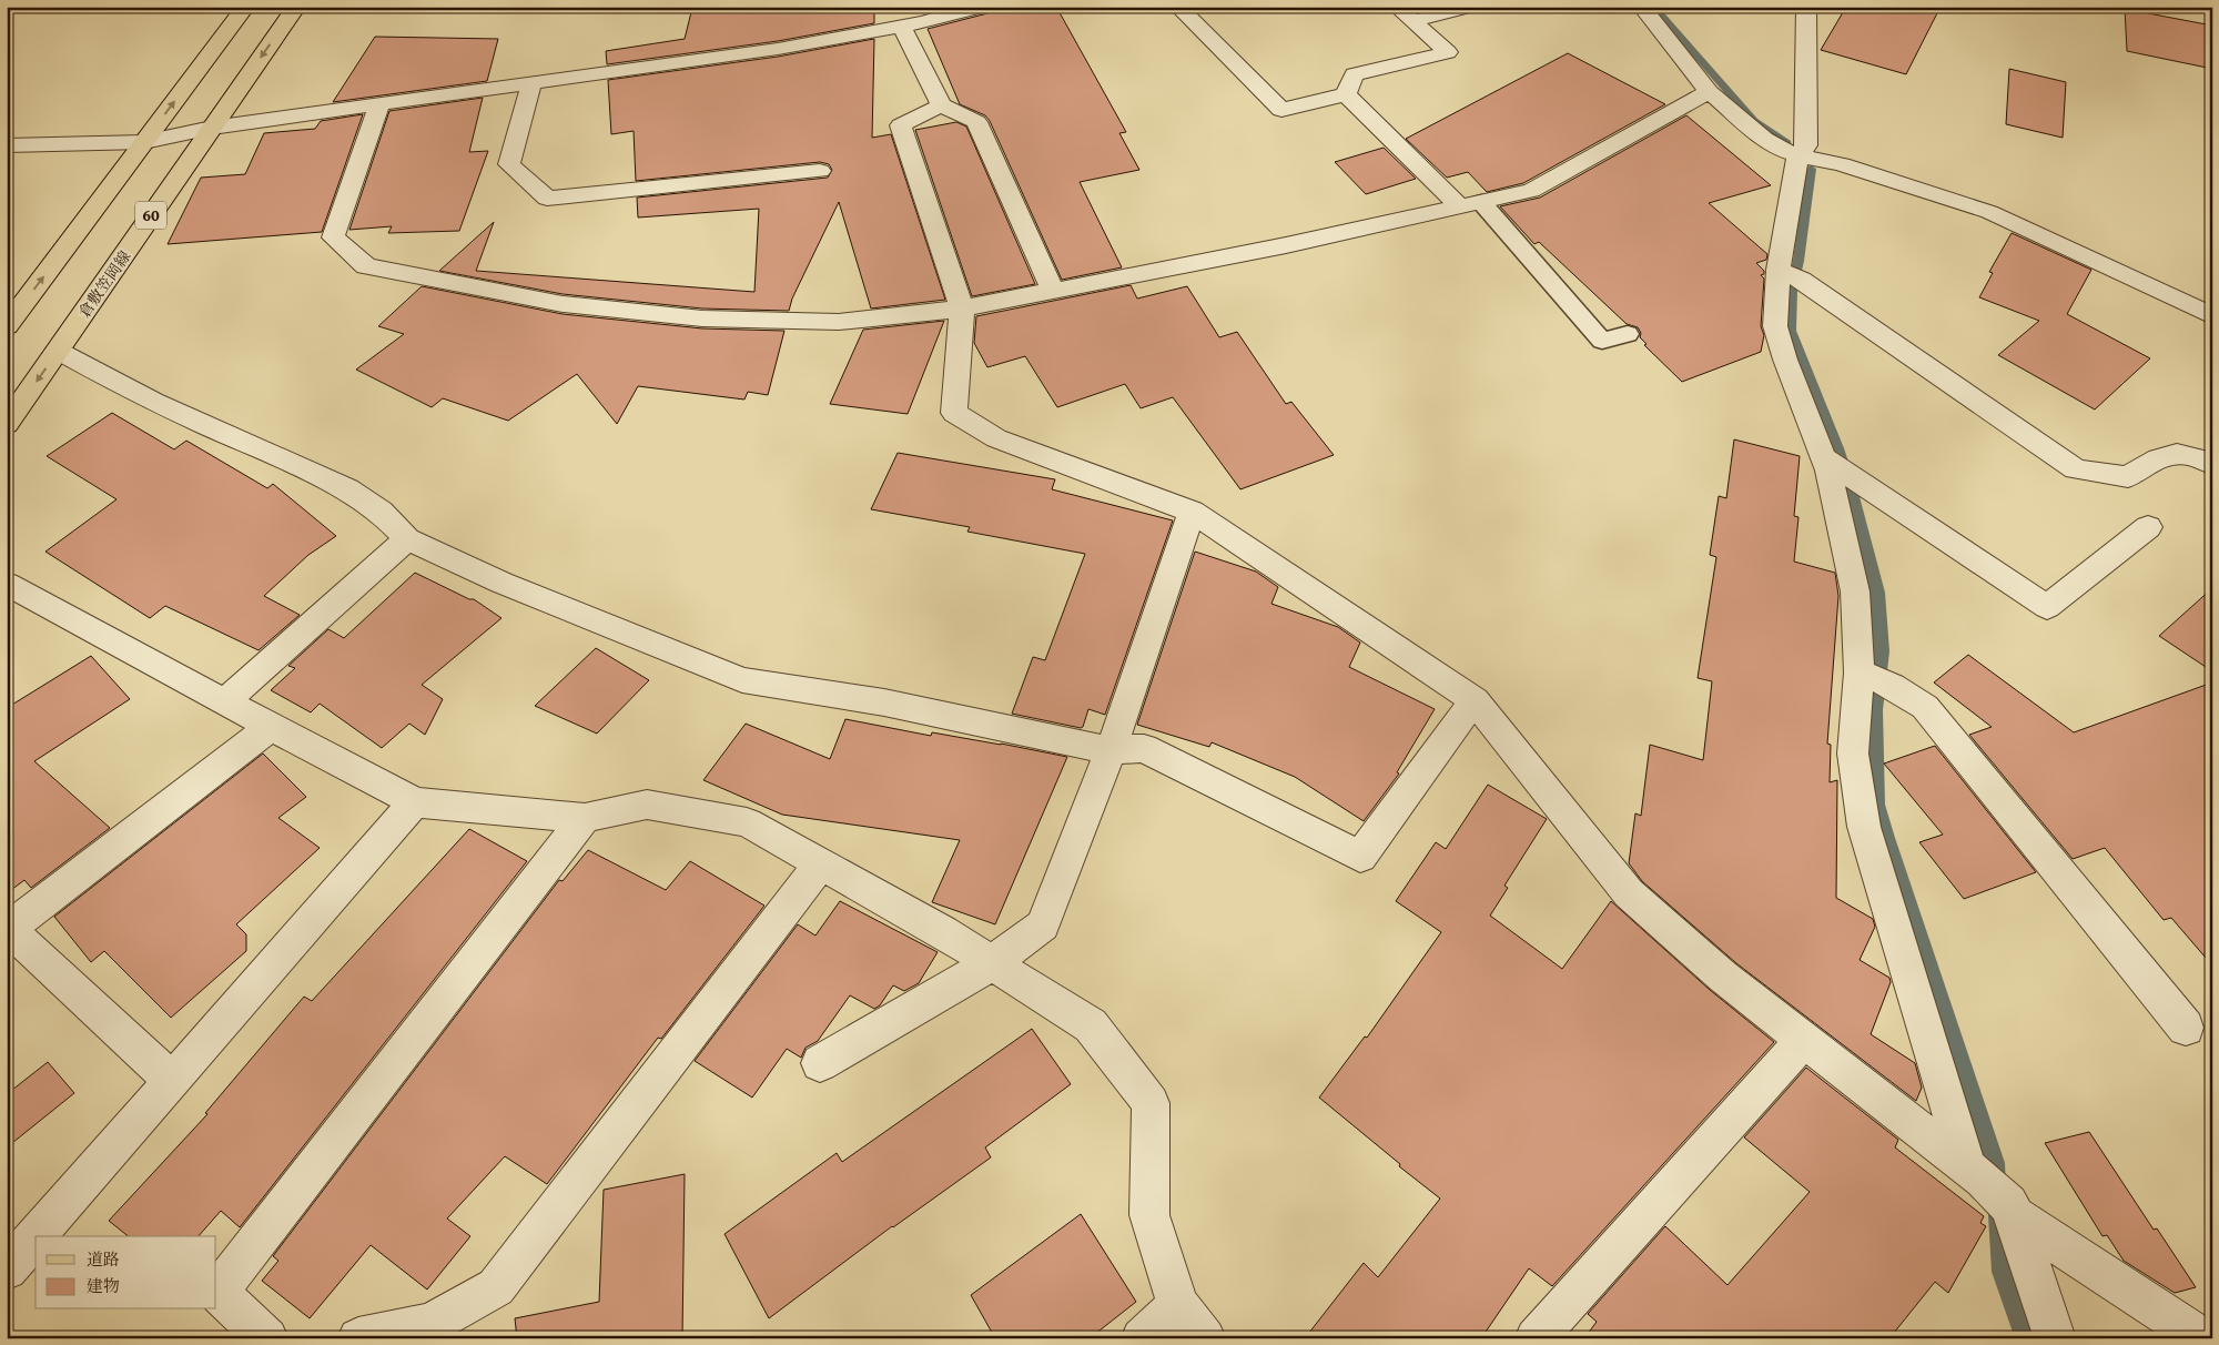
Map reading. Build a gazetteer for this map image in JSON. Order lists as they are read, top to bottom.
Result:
{
  "streets": {
    "main road": ["60", "倉敷笠岡線"]
  },
  "legend": ["道路", "建物"]
}
